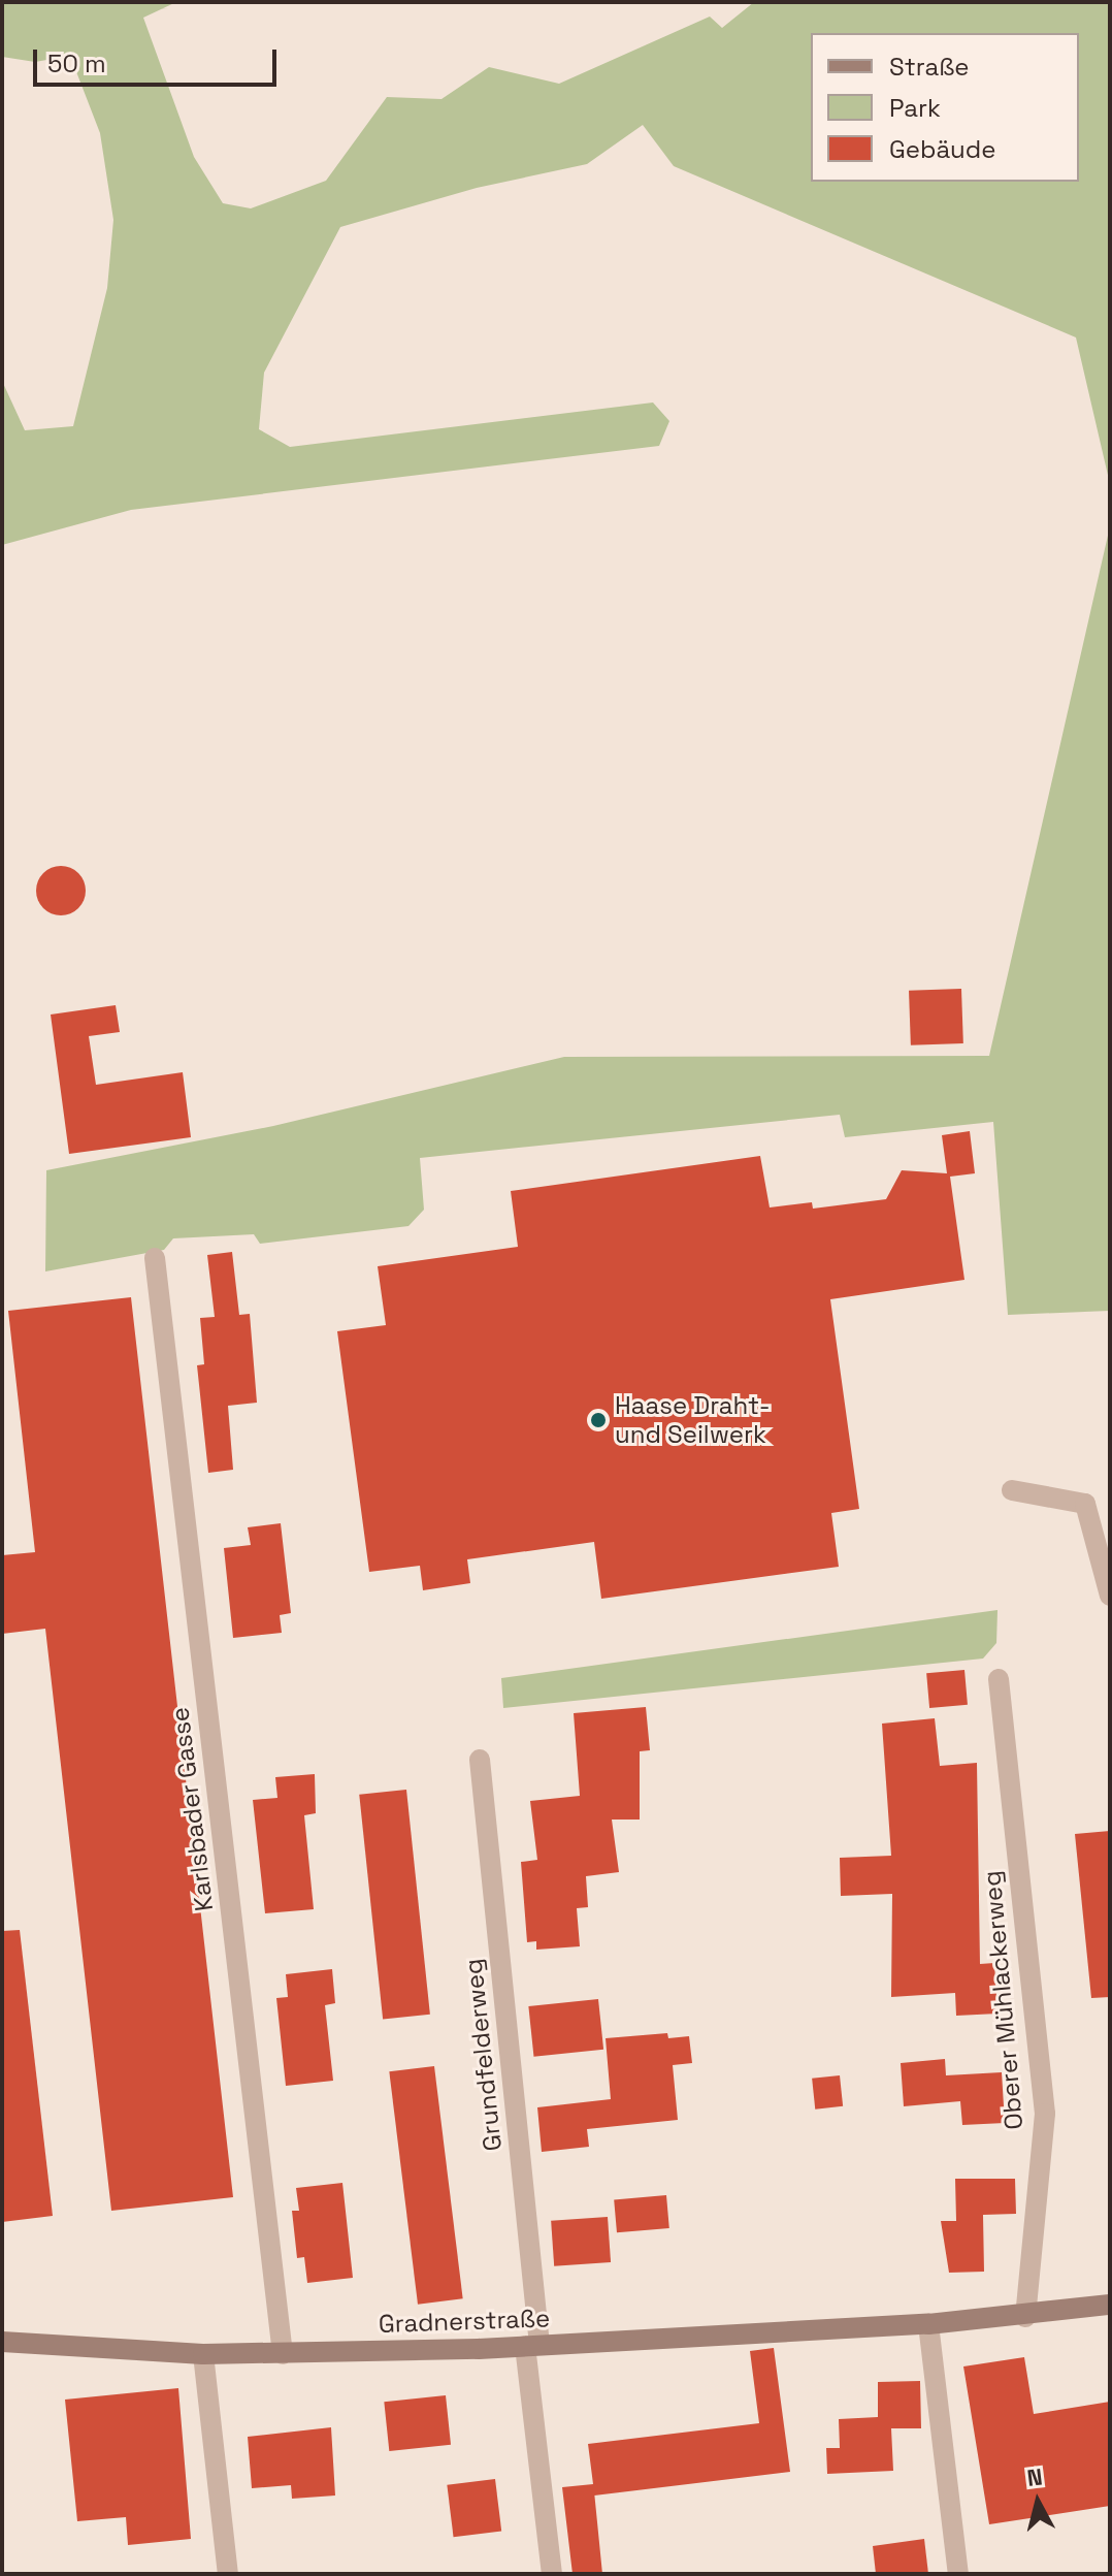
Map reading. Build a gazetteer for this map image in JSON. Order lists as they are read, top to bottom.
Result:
{
  "streets": {
    "main road": ["Gradnerstraße"],
    "street": ["Karlsbader Gasse", "Oberer Mühlackerweg", "Grundfelderweg"]
  },
  "crossings": [
    ["Karlsbader Gasse", "Gradnerstraße"],
    ["Oberer Mühlackerweg", "Gradnerstraße"],
    ["Grundfelderweg", "Gradnerstraße"]
  ],
  "places": ["Haase Draht- und Seilwerk"],
  "legend": ["Straße", "Park", "Gebäude"],
  "scale_bar": "50 m",
  "north": "top"
}
